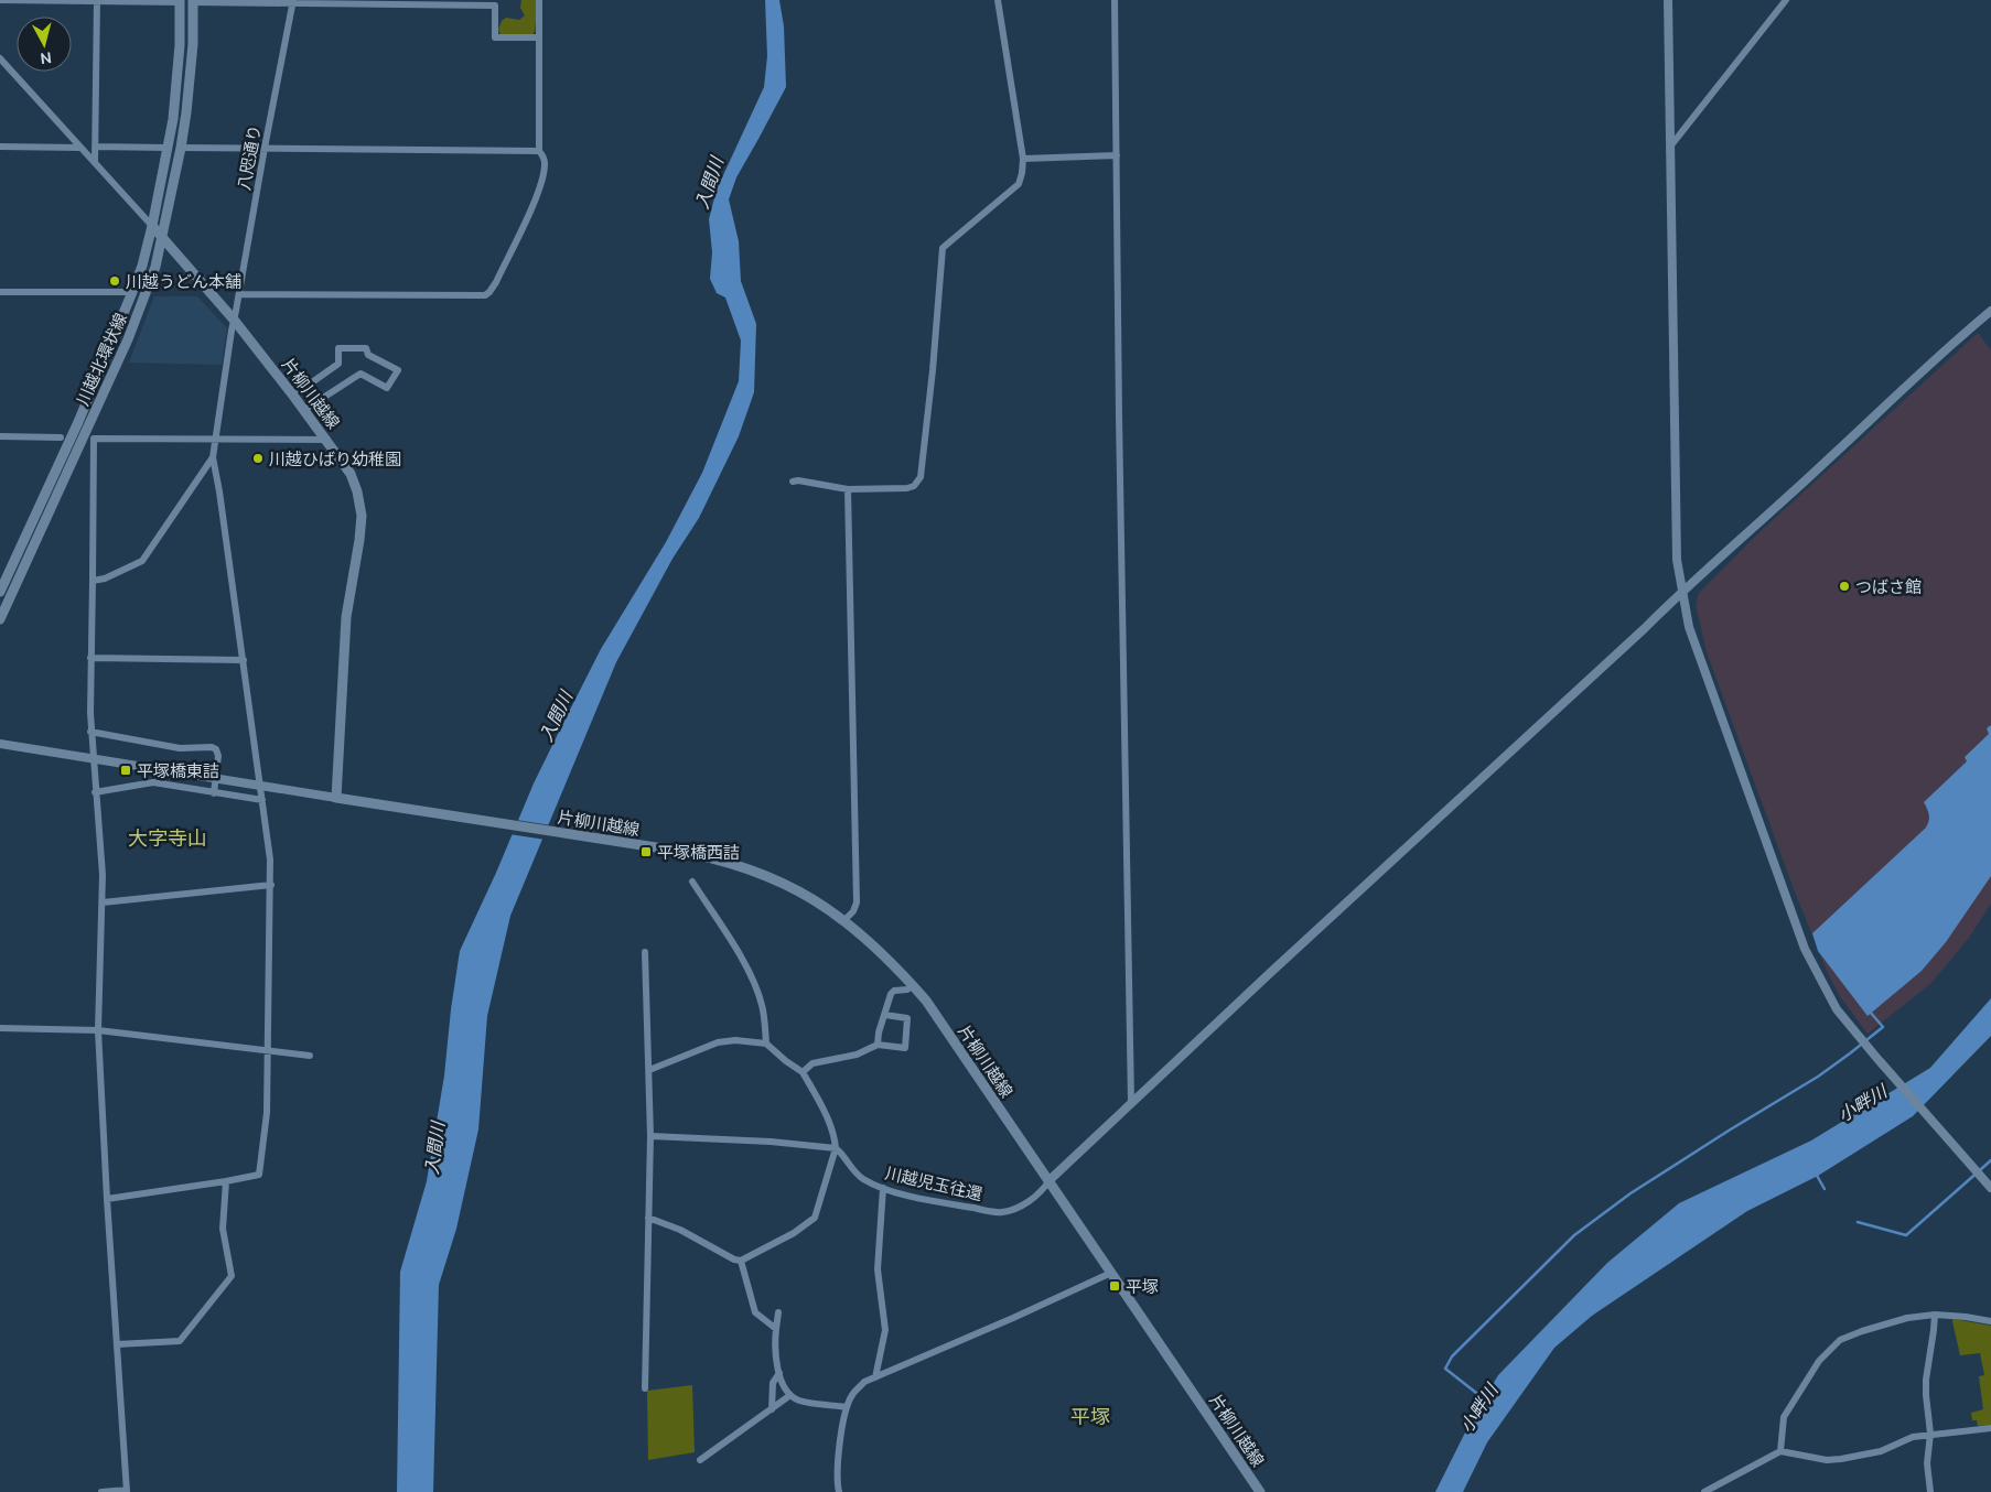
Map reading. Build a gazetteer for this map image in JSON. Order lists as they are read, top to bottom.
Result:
{
  "streets": {
    "main road": ["川越北環状線", "片柳川越線"],
    "street": ["八咫通り", "川越児玉往還"]
  },
  "crossings": [
    ["八咫通り", "片柳川越線"],
    ["川越北環状線", "片柳川越線"],
    ["片柳川越線", "川越児玉往還"]
  ],
  "districts": ["大字寺山", "平塚"],
  "water": ["入間川", "小畔川"],
  "places": {
    "other": ["川越うどん本舗", "川越ひばり幼稚園", "つばさ館"],
    "transit": ["平塚橋東詰", "平塚橋西詰", "平塚"]
  },
  "north": "bottom"
}
